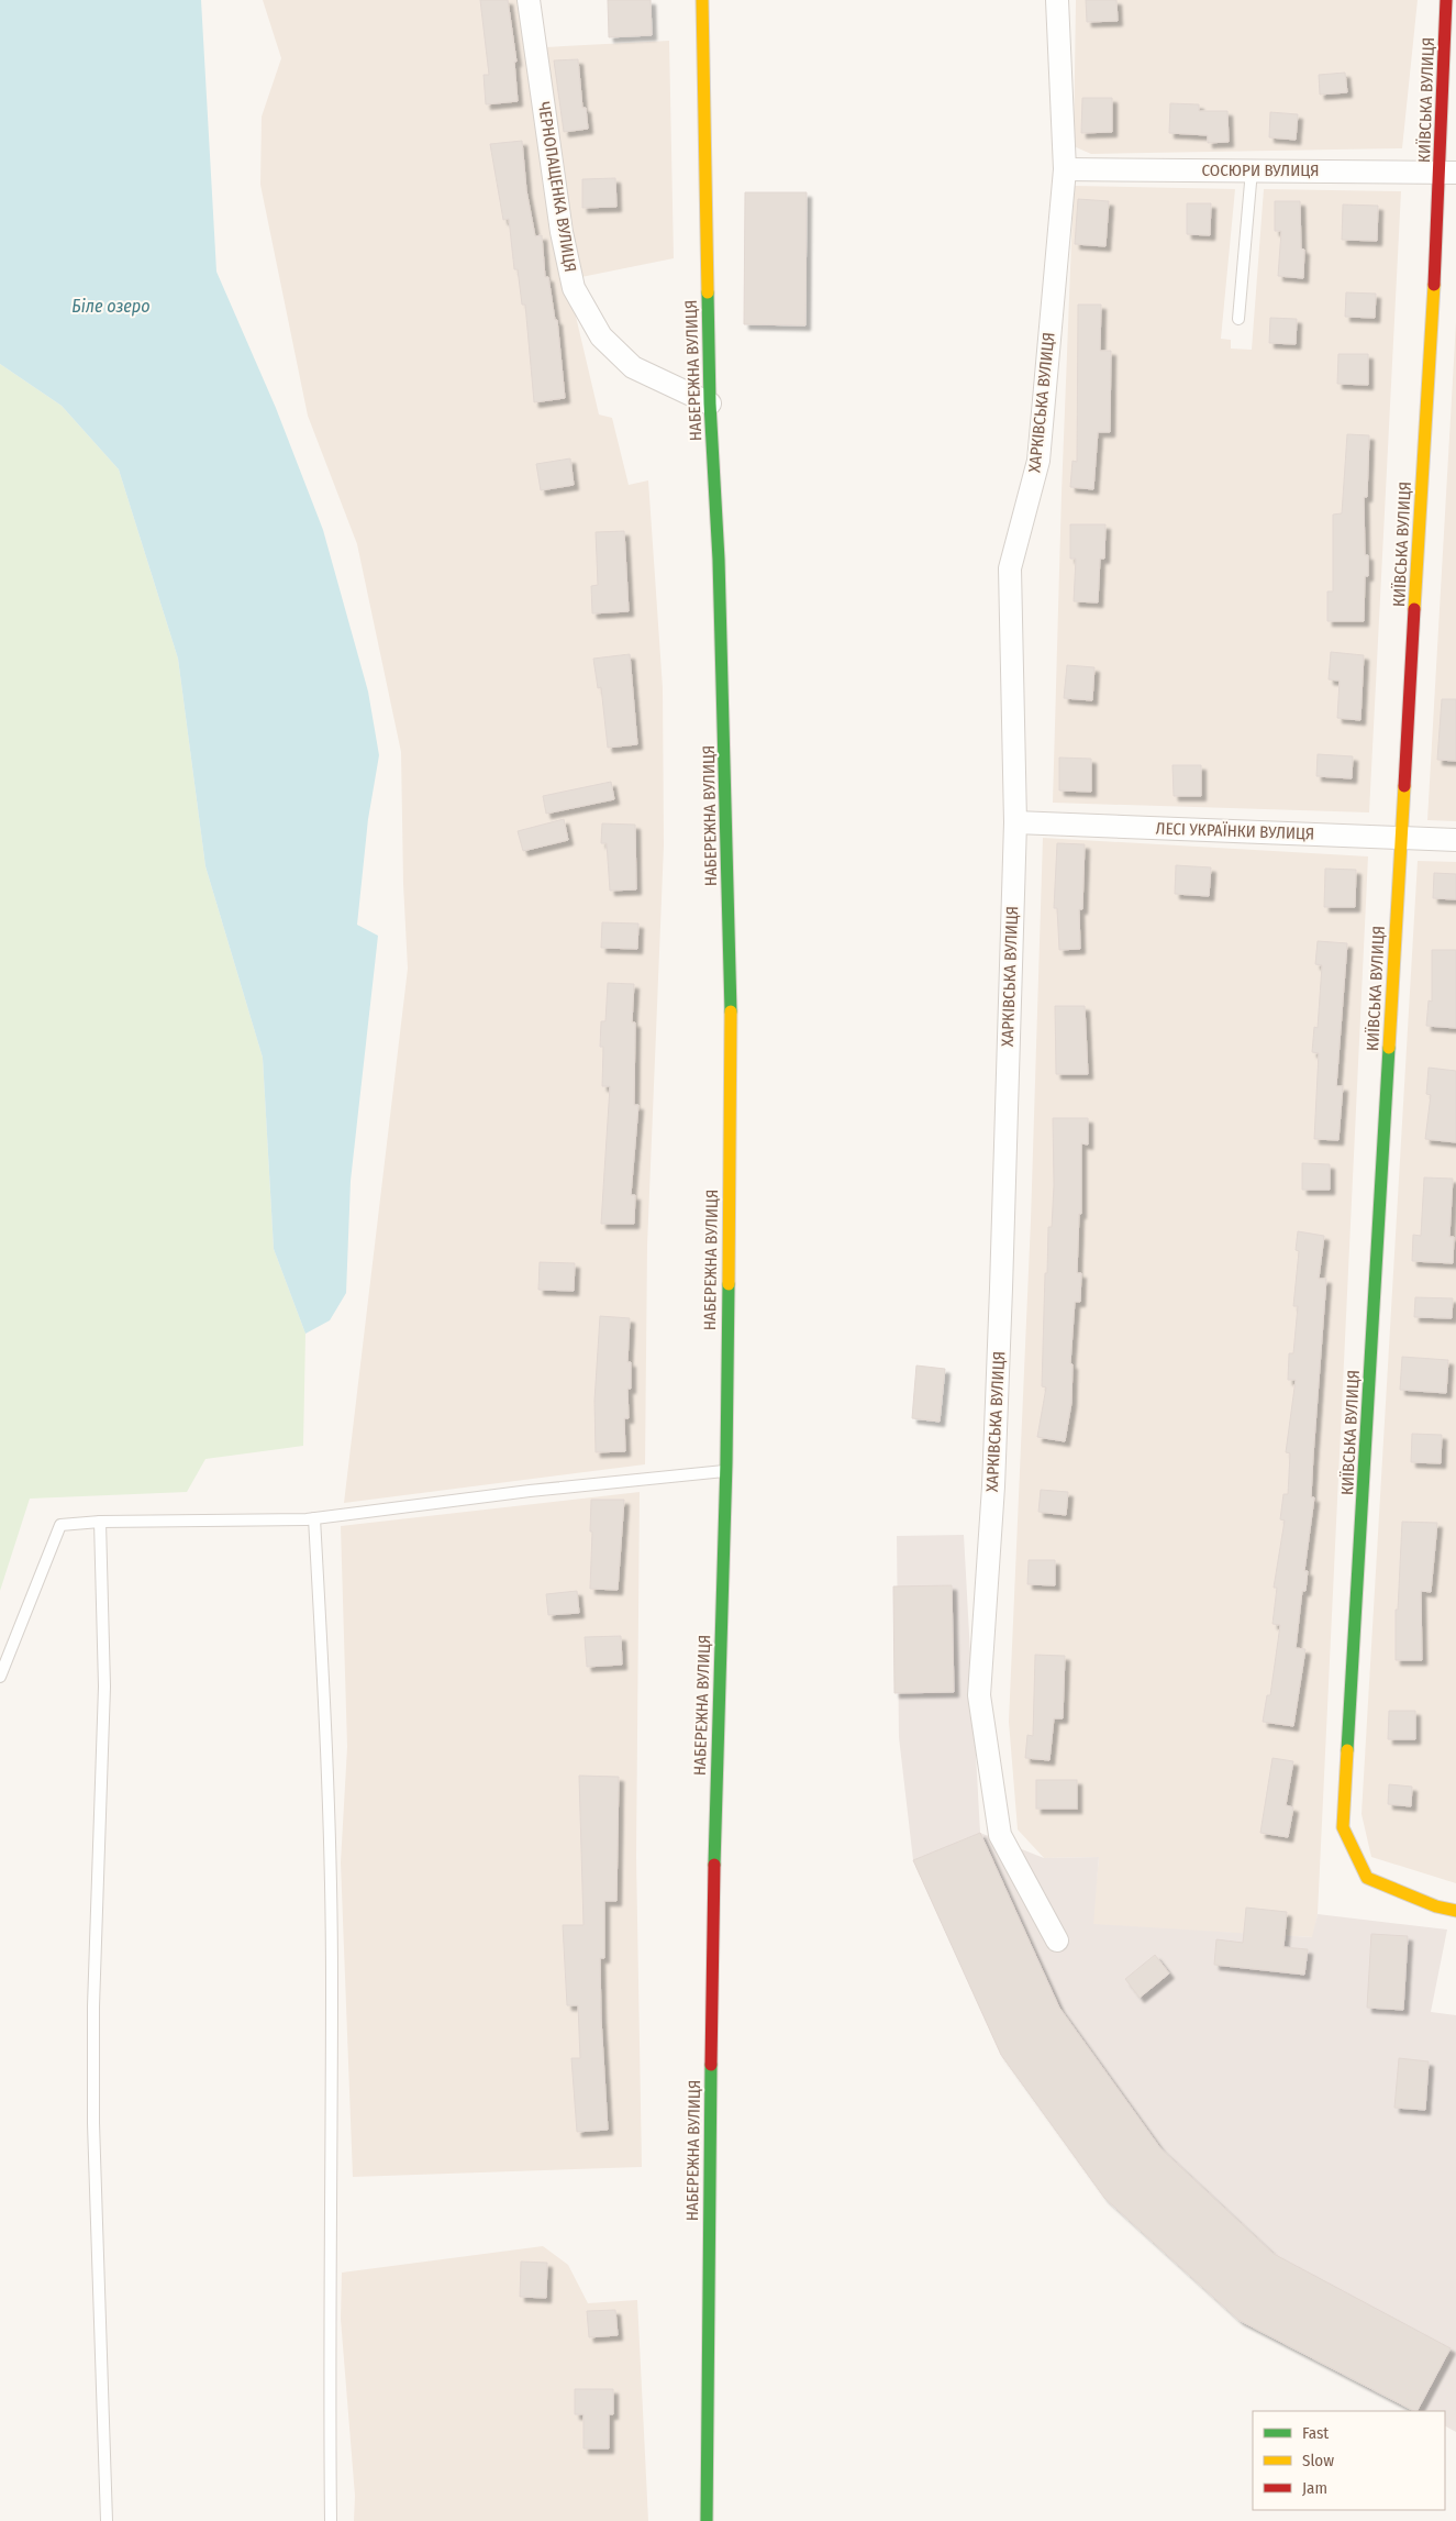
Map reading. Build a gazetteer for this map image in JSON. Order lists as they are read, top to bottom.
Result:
{
  "streets": {
    "main road": ["КИЇВСЬКА ВУЛИЦЯ", "НАБЕРЕЖНА ВУЛИЦЯ"],
    "street": [
      "СОСЮРИ ВУЛИЦЯ",
      "ЧЕРНОПАЩЕНКА ВУЛИЦЯ",
      "ХАРКІВСЬКА ВУЛИЦЯ",
      "ЛЕСІ УКРАЇНКИ ВУЛИЦЯ"
    ]
  },
  "crossings": [
    ["КИЇВСЬКА ВУЛИЦЯ", "СОСЮРИ ВУЛИЦЯ"],
    ["КИЇВСЬКА ВУЛИЦЯ", "ЛЕСІ УКРАЇНКИ ВУЛИЦЯ"],
    ["СОСЮРИ ВУЛИЦЯ", "ХАРКІВСЬКА ВУЛИЦЯ"],
    ["ЧЕРНОПАЩЕНКА ВУЛИЦЯ", "НАБЕРЕЖНА ВУЛИЦЯ"],
    ["ХАРКІВСЬКА ВУЛИЦЯ", "ЛЕСІ УКРАЇНКИ ВУЛИЦЯ"]
  ],
  "water": ["Біле озеро"],
  "legend": ["Fast", "Slow", "Jam"]
}
